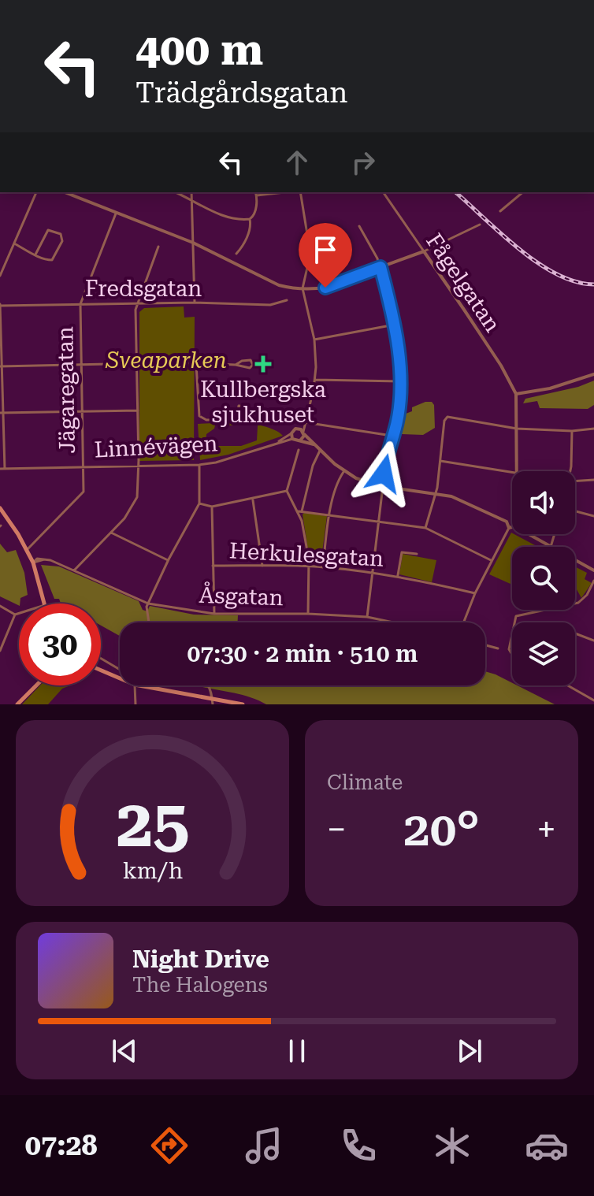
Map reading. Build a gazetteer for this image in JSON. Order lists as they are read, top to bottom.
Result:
{
  "streets": {
    "street": [
      "Fågelgatan",
      "Fredsgatan",
      "Jägaregatan",
      "Linnévägen",
      "Herkulesgatan",
      "Åsgatan"
    ]
  },
  "crossings": [
    ["Fredsgatan", "Jägaregatan"],
    ["Jägaregatan", "Linnévägen"]
  ],
  "parks": ["Sveaparken"],
  "places": {
    "health": ["Kullbergska sjukhuset"]
  },
  "page": {
    "turn": ["400 m", "Trädgårdsgatan"],
    "limit": "30",
    "trip": "07:30 · 2 min · 510 m",
    "tile": "Climate",
    "heat": ["−", "20°", "+"],
    "song": ["Night Drive", "The Halogens"],
    "tabs": "07:28",
    "gauge": ["25", "km/h"]
  }
}
